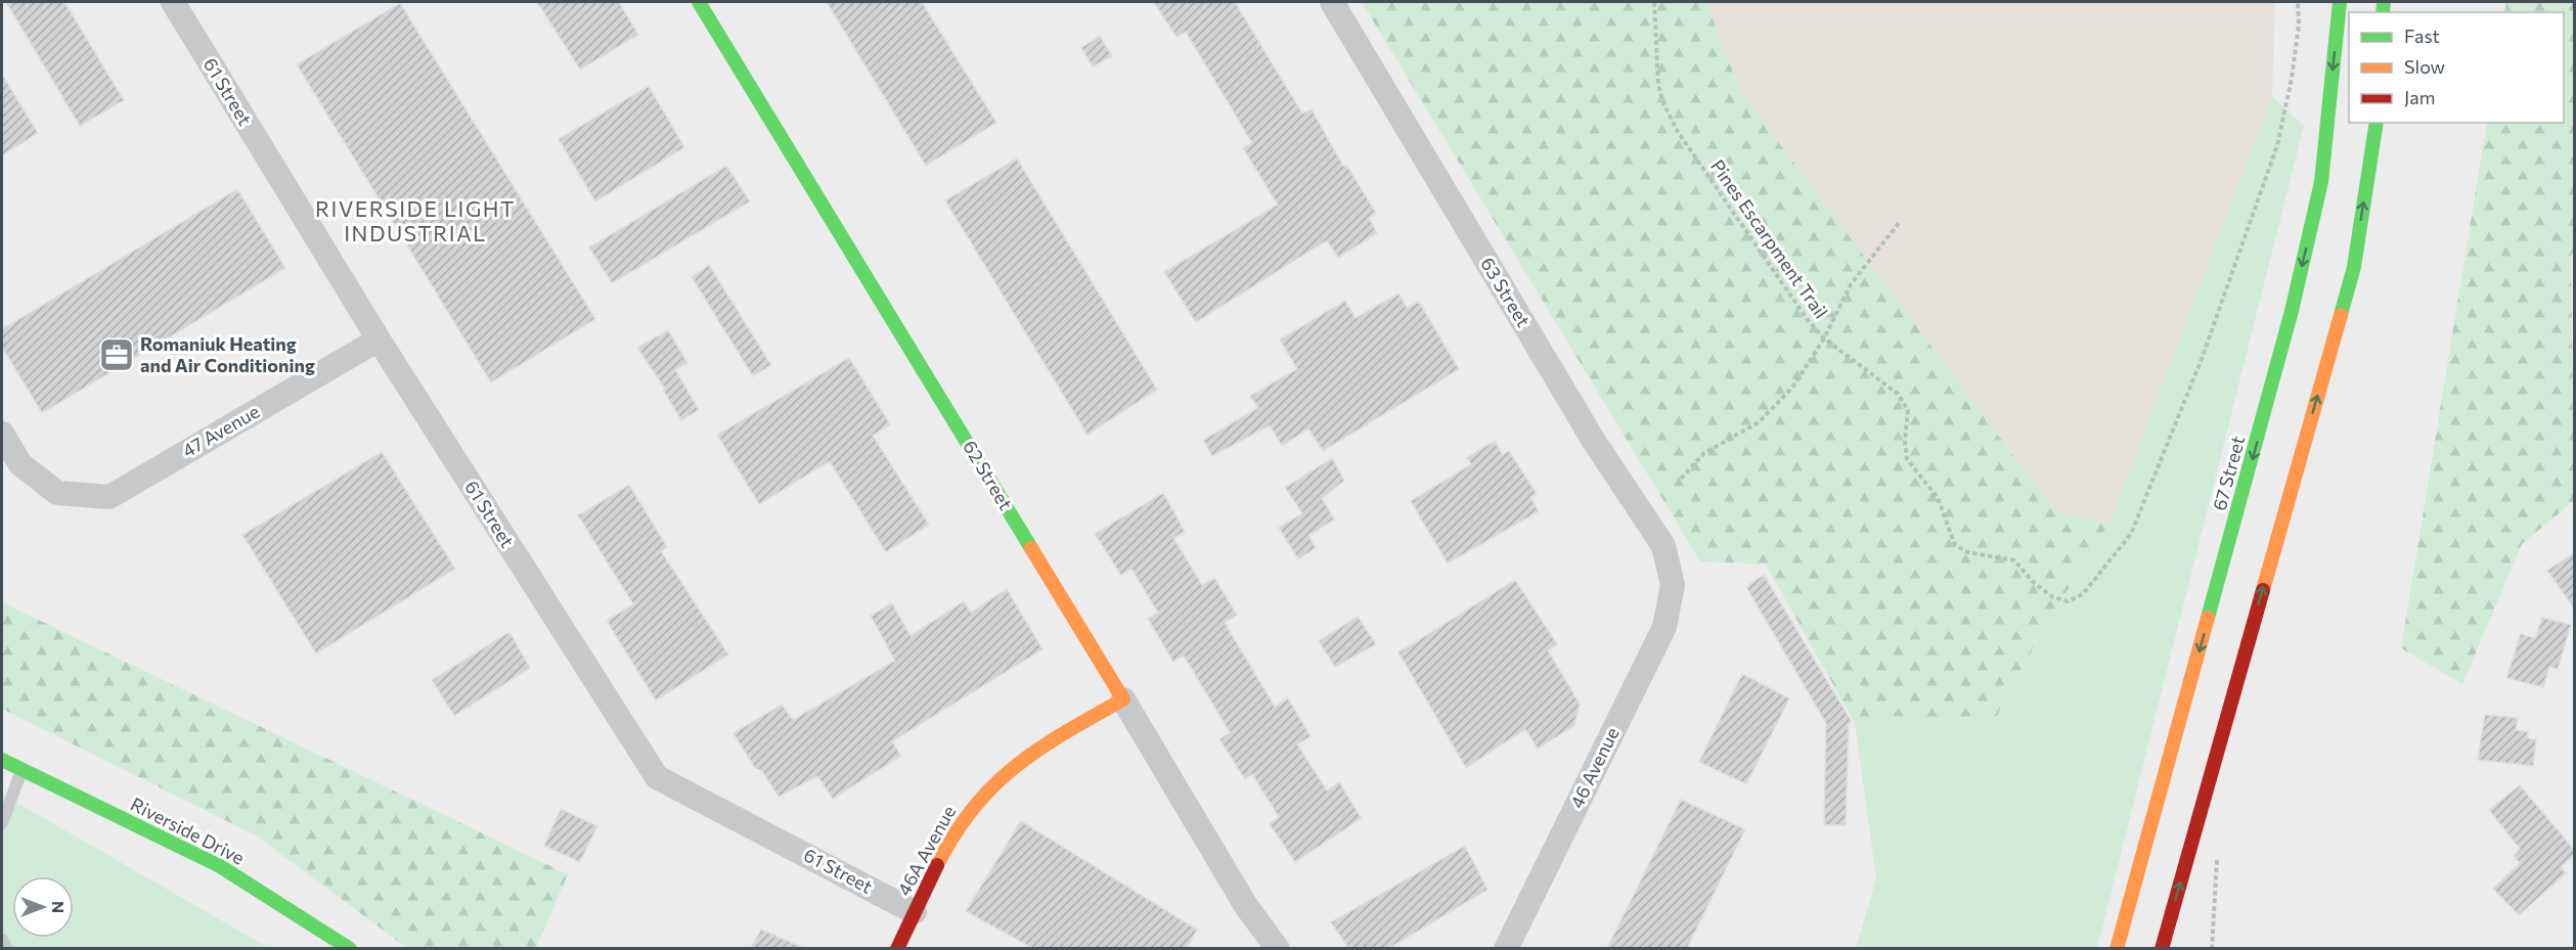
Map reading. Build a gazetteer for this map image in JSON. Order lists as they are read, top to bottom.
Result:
{
  "streets": {
    "main road": [
      "67 Street",
      "62 Street",
      "Riverside Drive",
      "46A Avenue"
    ],
    "street": [
      "61 Street",
      "63 Street",
      "47 Avenue",
      "46 Avenue"
    ],
    "path": ["Pines Escarpment Trail"]
  },
  "crossings": [
    ["61 Street", "47 Avenue"],
    ["61 Street", "46A Avenue"],
    ["63 Street", "46 Avenue"],
    ["62 Street", "46A Avenue"]
  ],
  "districts": ["RIVERSIDE LIGHT INDUSTRIAL"],
  "places": {
    "office": ["Romaniuk Heating and Air Conditioning"]
  },
  "legend": ["Fast", "Slow", "Jam"],
  "north": "right"
}
